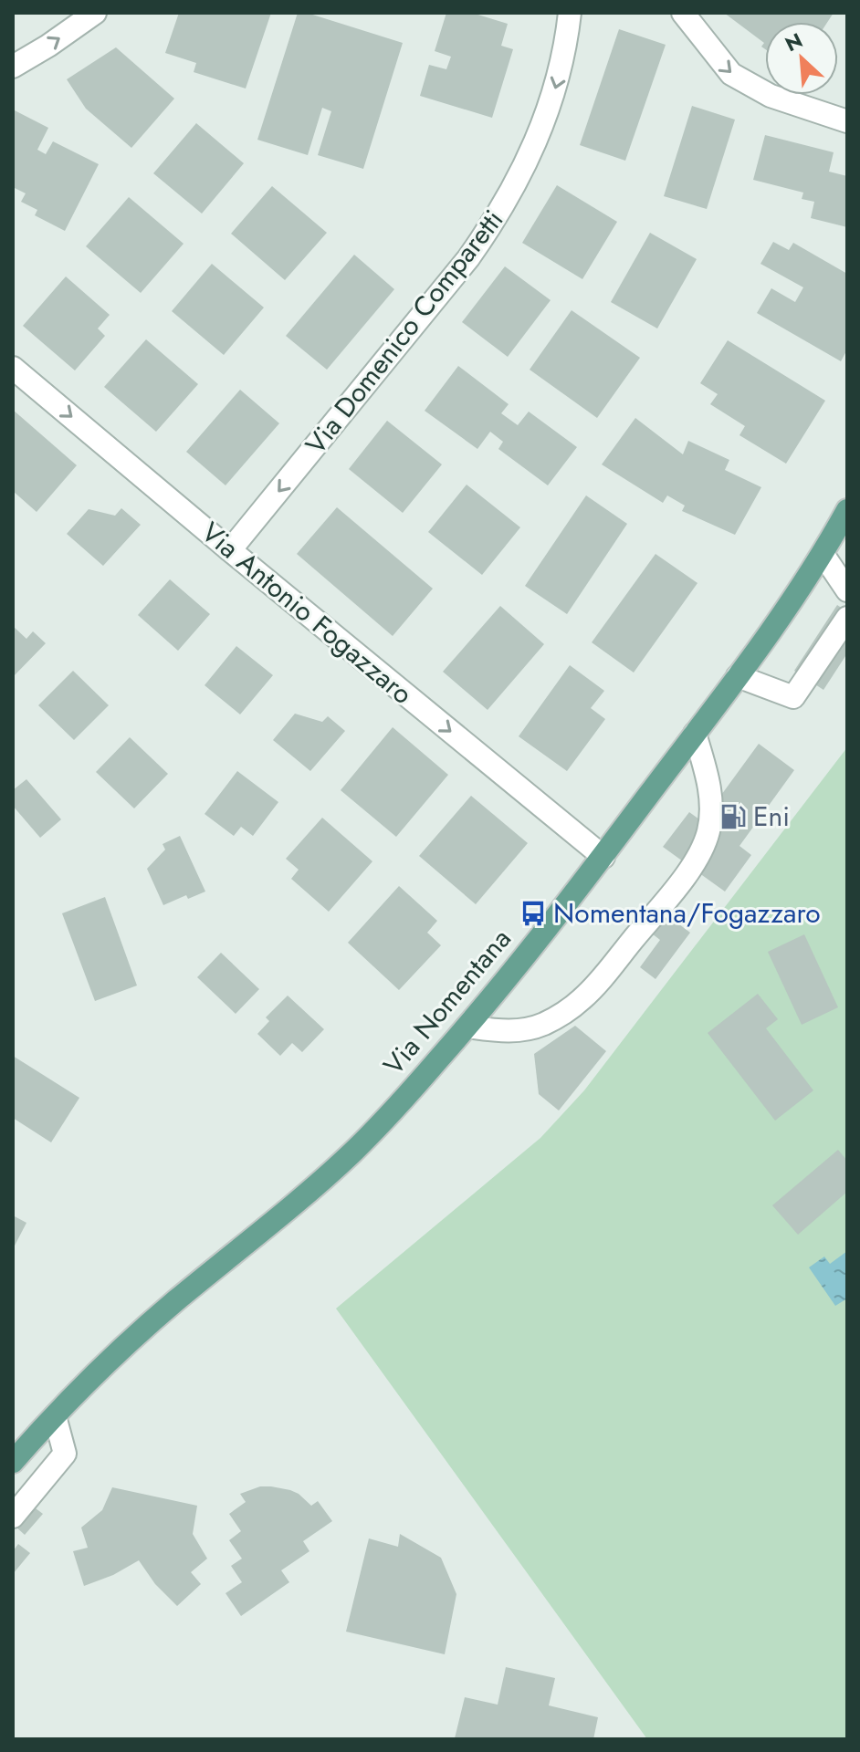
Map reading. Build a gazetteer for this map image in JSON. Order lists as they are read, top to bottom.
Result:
{
  "streets": {
    "main road": ["Via Nomentana"],
    "street": ["Via Domenico Comparetti", "Via Antonio Fogazzaro"]
  },
  "crossings": [
    ["Via Domenico Comparetti", "Via Antonio Fogazzaro"],
    ["Via Antonio Fogazzaro", "Via Nomentana"]
  ],
  "one_way": ["Via Domenico Comparetti", "Via Antonio Fogazzaro"],
  "places": {
    "fuel station": ["Eni"],
    "bus stop": ["Nomentana/Fogazzaro"]
  },
  "north": "top left"
}
